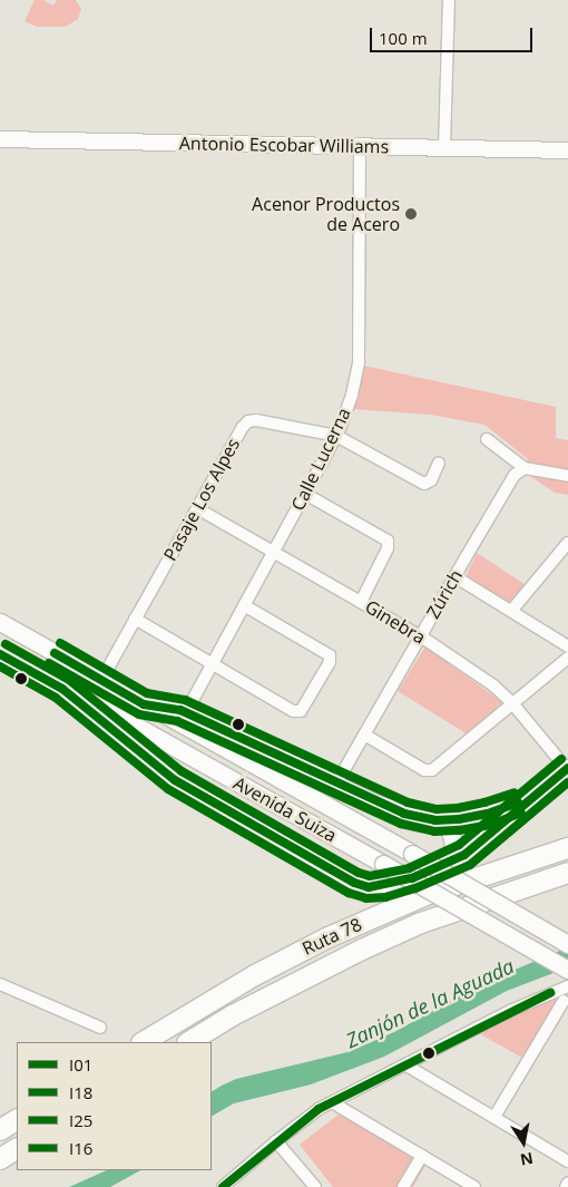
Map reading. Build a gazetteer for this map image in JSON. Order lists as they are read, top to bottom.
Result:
{
  "streets": {
    "highway": ["Ruta 78"],
    "main road": ["Avenida Suiza"],
    "street": [
      "Antonio Escobar Williams",
      "Calle Lucerna",
      "Pasaje Los Alpes",
      "Zúrich",
      "Ginebra"
    ]
  },
  "crossings": [
    ["Antonio Escobar Williams", "Calle Lucerna"],
    ["Calle Lucerna", "Pasaje Los Alpes"],
    ["Calle Lucerna", "Ginebra"],
    ["Pasaje Los Alpes", "Ginebra"],
    ["Pasaje Los Alpes", "Avenida Suiza"],
    ["Zúrich", "Ginebra"]
  ],
  "water": ["Zanjón de la Aguada"],
  "places": ["Acenor Productos de Acero"],
  "lines": [
    "transit line I25",
    "transit line I01",
    "transit line I18",
    "transit line I16"
  ],
  "legend": [
    "I01",
    "I18",
    "I25",
    "I16"
  ],
  "scale_bar": "100 m",
  "north": "bottom"
}
